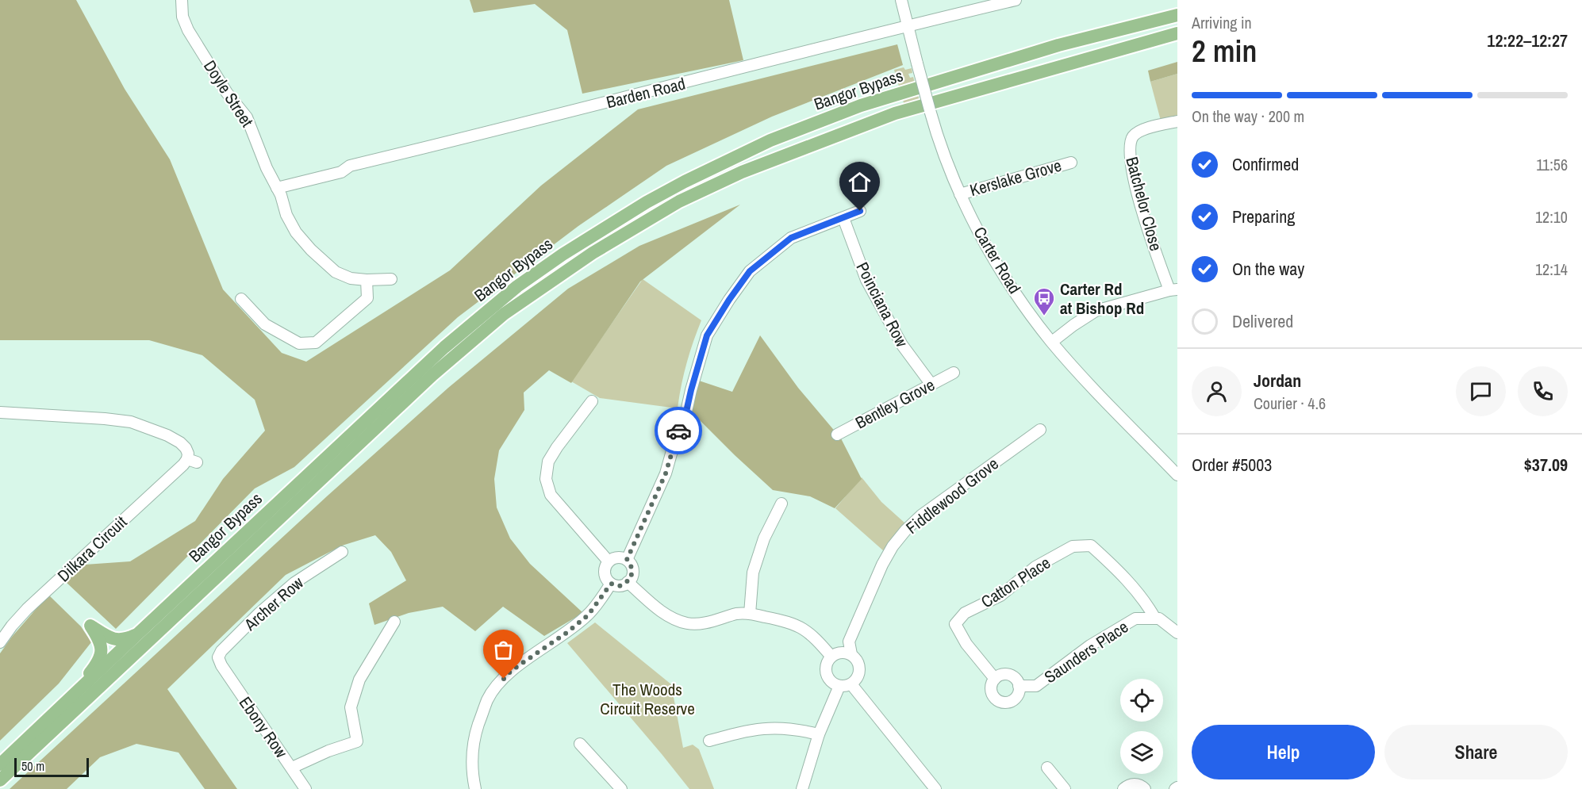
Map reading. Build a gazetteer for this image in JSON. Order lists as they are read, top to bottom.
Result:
{
  "streets": {
    "main road": ["Bangor Bypass"],
    "street": [
      "Barden Road",
      "Doyle Street",
      "Kerslake Grove",
      "Batchelor Close",
      "Carter Road",
      "Poinciana Row",
      "Bentley Grove",
      "Fiddlewood Grove",
      "Dilkara Circuit",
      "Catton Place",
      "Archer Row",
      "Saunders Place",
      "Ebony Row"
    ]
  },
  "crossings": [
    ["Barden Road", "Doyle Street"],
    ["Barden Road", "Carter Road"],
    ["Kerslake Grove", "Carter Road"],
    ["Poinciana Row", "Bentley Grove"],
    ["Catton Place", "Saunders Place"],
    ["Archer Row", "Ebony Row"]
  ],
  "parks": ["The Woods Circuit Reserve"],
  "places": {
    "bus stop": ["Carter Rd at Bishop Rd"]
  },
  "scale_bar": "50 m",
  "page": {
    "heading": ["2 min", "Arriving in", "12:22–12:27"],
    "panel": [
      "Jordan",
      "Courier · 4.6",
      "Order #5003",
      "$37.09"
    ],
    "bar": "On the way · 200 m",
    "list": [
      ["Confirmed", "11:56"],
      ["Preparing", "12:10"],
      ["On the way", "12:14"],
      "Delivered"
    ],
    "buttons": ["Help", "Share"],
    "scale": "50 m"
  }
}
